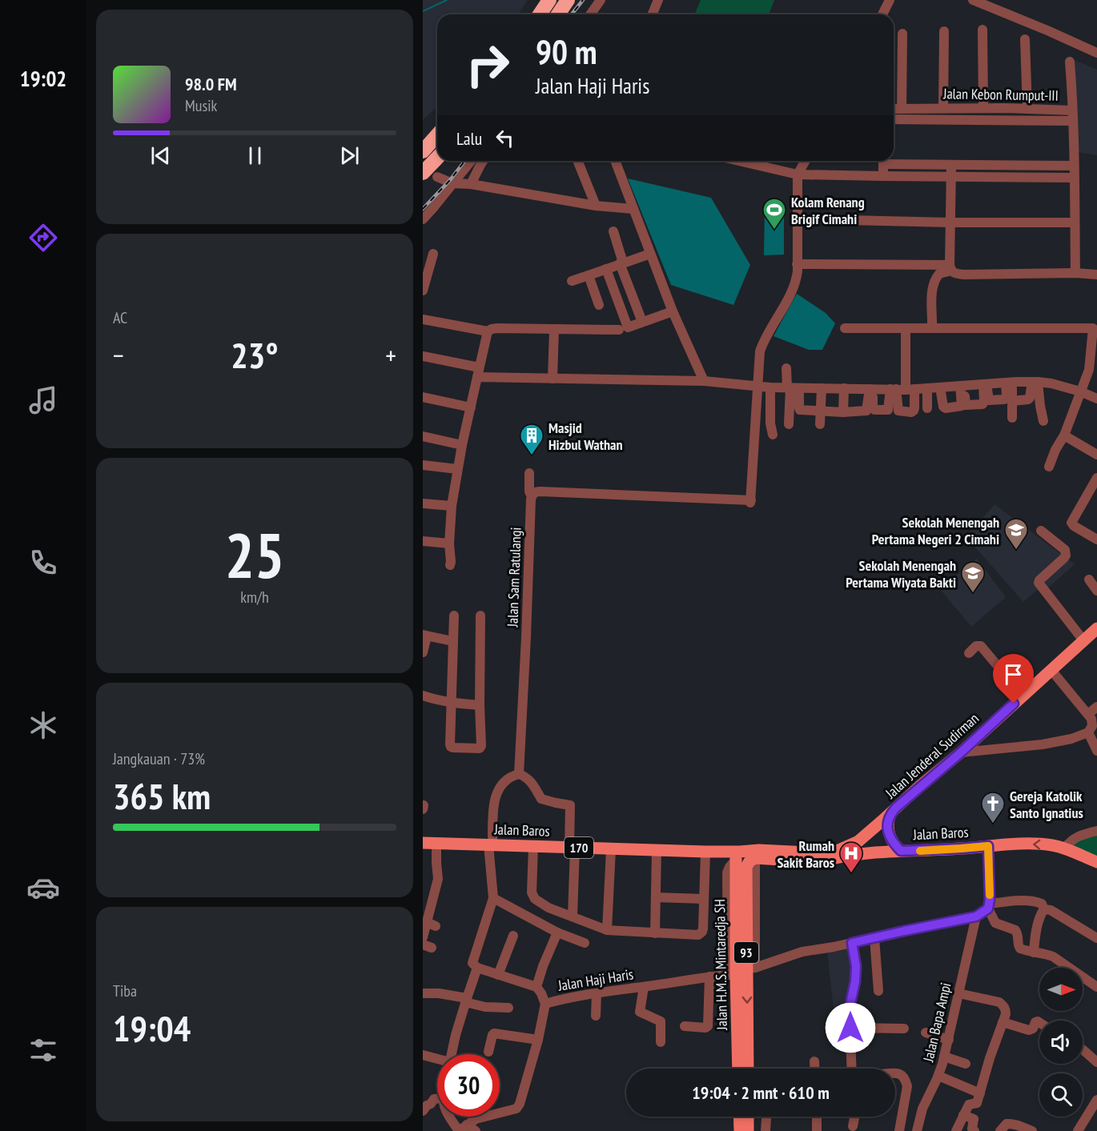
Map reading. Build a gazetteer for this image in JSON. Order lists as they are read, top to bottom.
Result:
{
  "streets": {
    "main road": [
      "Jalan Jenderal Sudirman",
      "Jalan Baros",
      "170",
      "93",
      "Jalan H.M.S. Mintaredja SH"
    ],
    "street": [
      "Jalan Kebon Rumput-III",
      "Jalan Sam Ratulangi",
      "Jalan Haji Haris",
      "Jalan Bapa Ampi"
    ]
  },
  "crossings": [
    ["Jalan Jenderal Sudirman", "Jalan Baros"],
    ["Jalan Jenderal Sudirman", "Jalan H.M.S. Mintaredja SH"],
    ["Jalan Baros", "Jalan H.M.S. Mintaredja SH"],
    ["Jalan H.M.S. Mintaredja SH", "Jalan Haji Haris"],
    ["Jalan Haji Haris", "Jalan Bapa Ampi"]
  ],
  "places": {
    "sports": ["Kolam Renang Brigif Cimahi"],
    "building": ["Masjid Hizbul Wathan"],
    "school or university": ["Sekolah Menengah Pertama Negeri 2 Cimahi", "Sekolah Menengah Pertama Wiyata Bakti"],
    "church": ["Gereja Katolik Santo Ignatius"],
    "hospital": ["Rumah Sakit Baros"]
  },
  "north": "right",
  "page": {
    "tabs": "19:02",
    "turn": ["90 m", "Jalan Haji Haris"],
    "song": ["98.0 FM", "Musik"],
    "then": "Lalu",
    "tile": [
      "AC",
      ["25", "km/h"],
      ["Jangkauan · 73%", "365 km"],
      ["Tiba", "19:04"]
    ],
    "heat": ["−", "23°", "+"],
    "limit": "30",
    "trip": "19:04 · 2 mnt · 610 m"
  }
}
